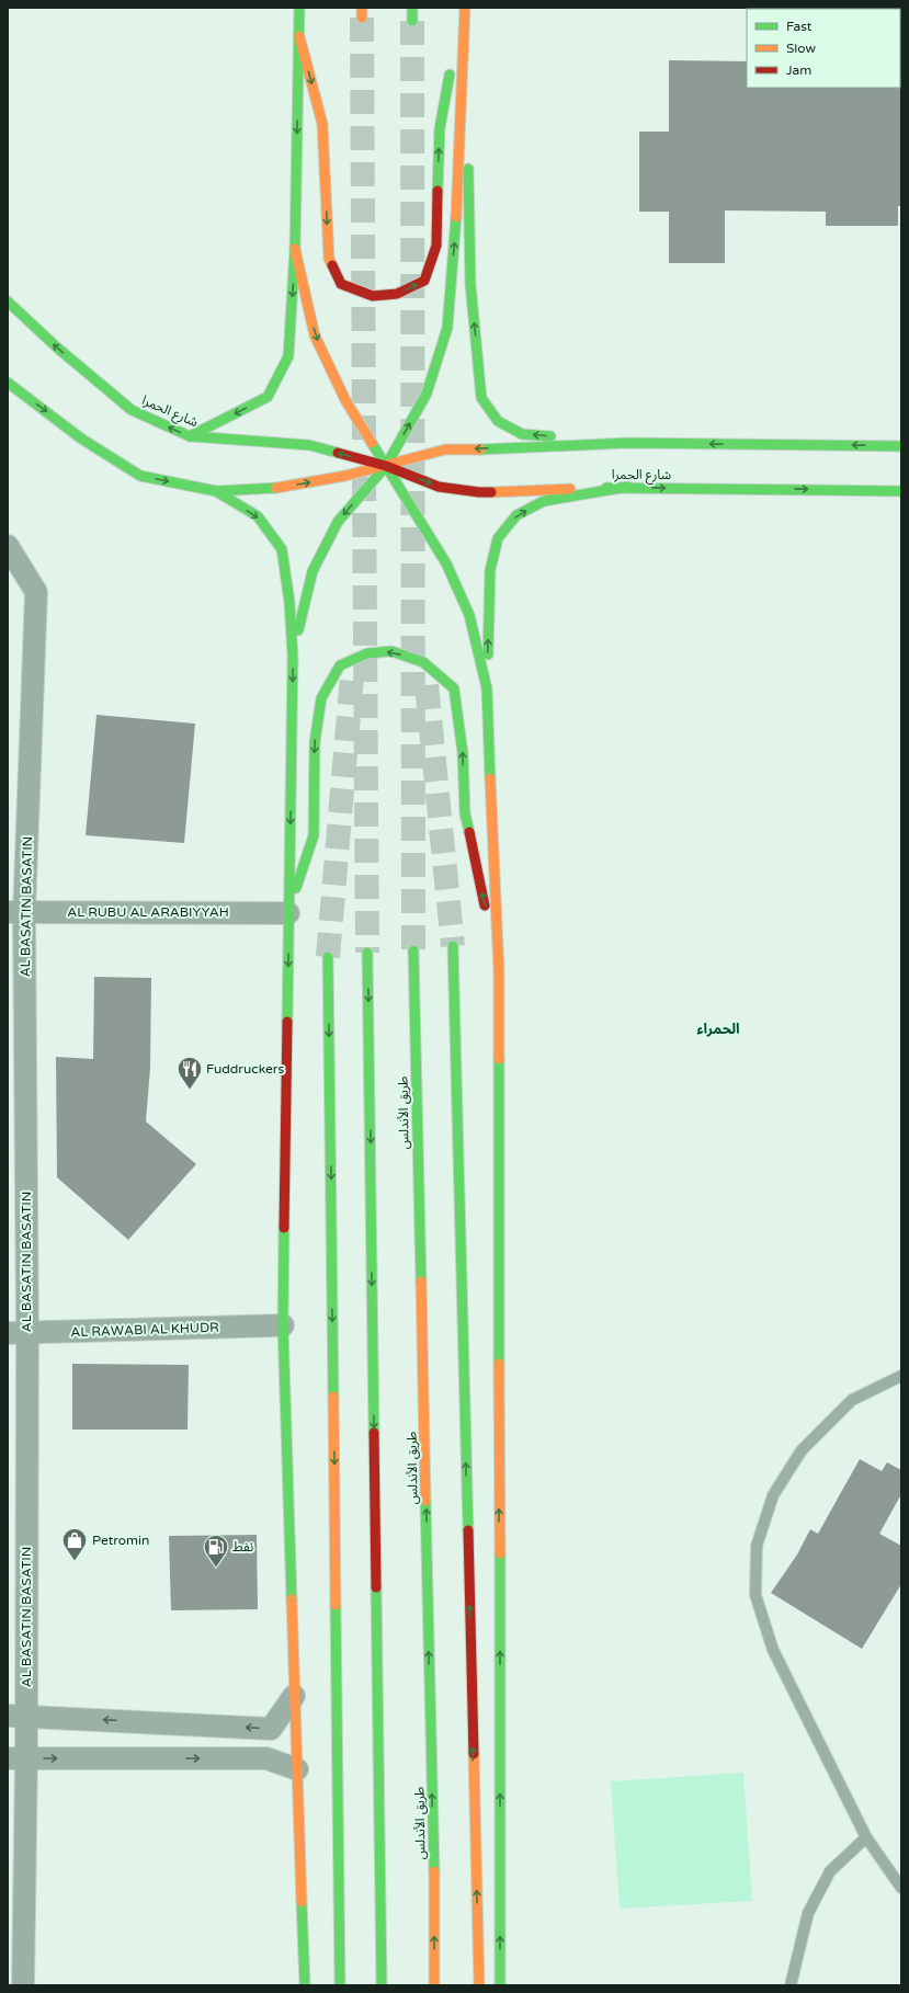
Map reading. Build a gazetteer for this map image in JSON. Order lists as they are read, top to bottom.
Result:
{
  "streets": {
    "main road": ["شارع الحمرا", "طريق الأندلس"],
    "street": ["AL BASATIN BASATIN", "AL RUBU AL ARABIYYAH", "AL RAWABI AL KHUDR"]
  },
  "crossings": [
    ["AL BASATIN BASATIN", "AL RUBU AL ARABIYYAH"],
    ["AL BASATIN BASATIN", "AL RAWABI AL KHUDR"]
  ],
  "districts": ["الحمراء"],
  "places": {
    "restaurant": ["Fuddruckers"],
    "shop": ["Petromin"],
    "fuel station": ["نفط"]
  },
  "legend": ["Fast", "Slow", "Jam"]
}
